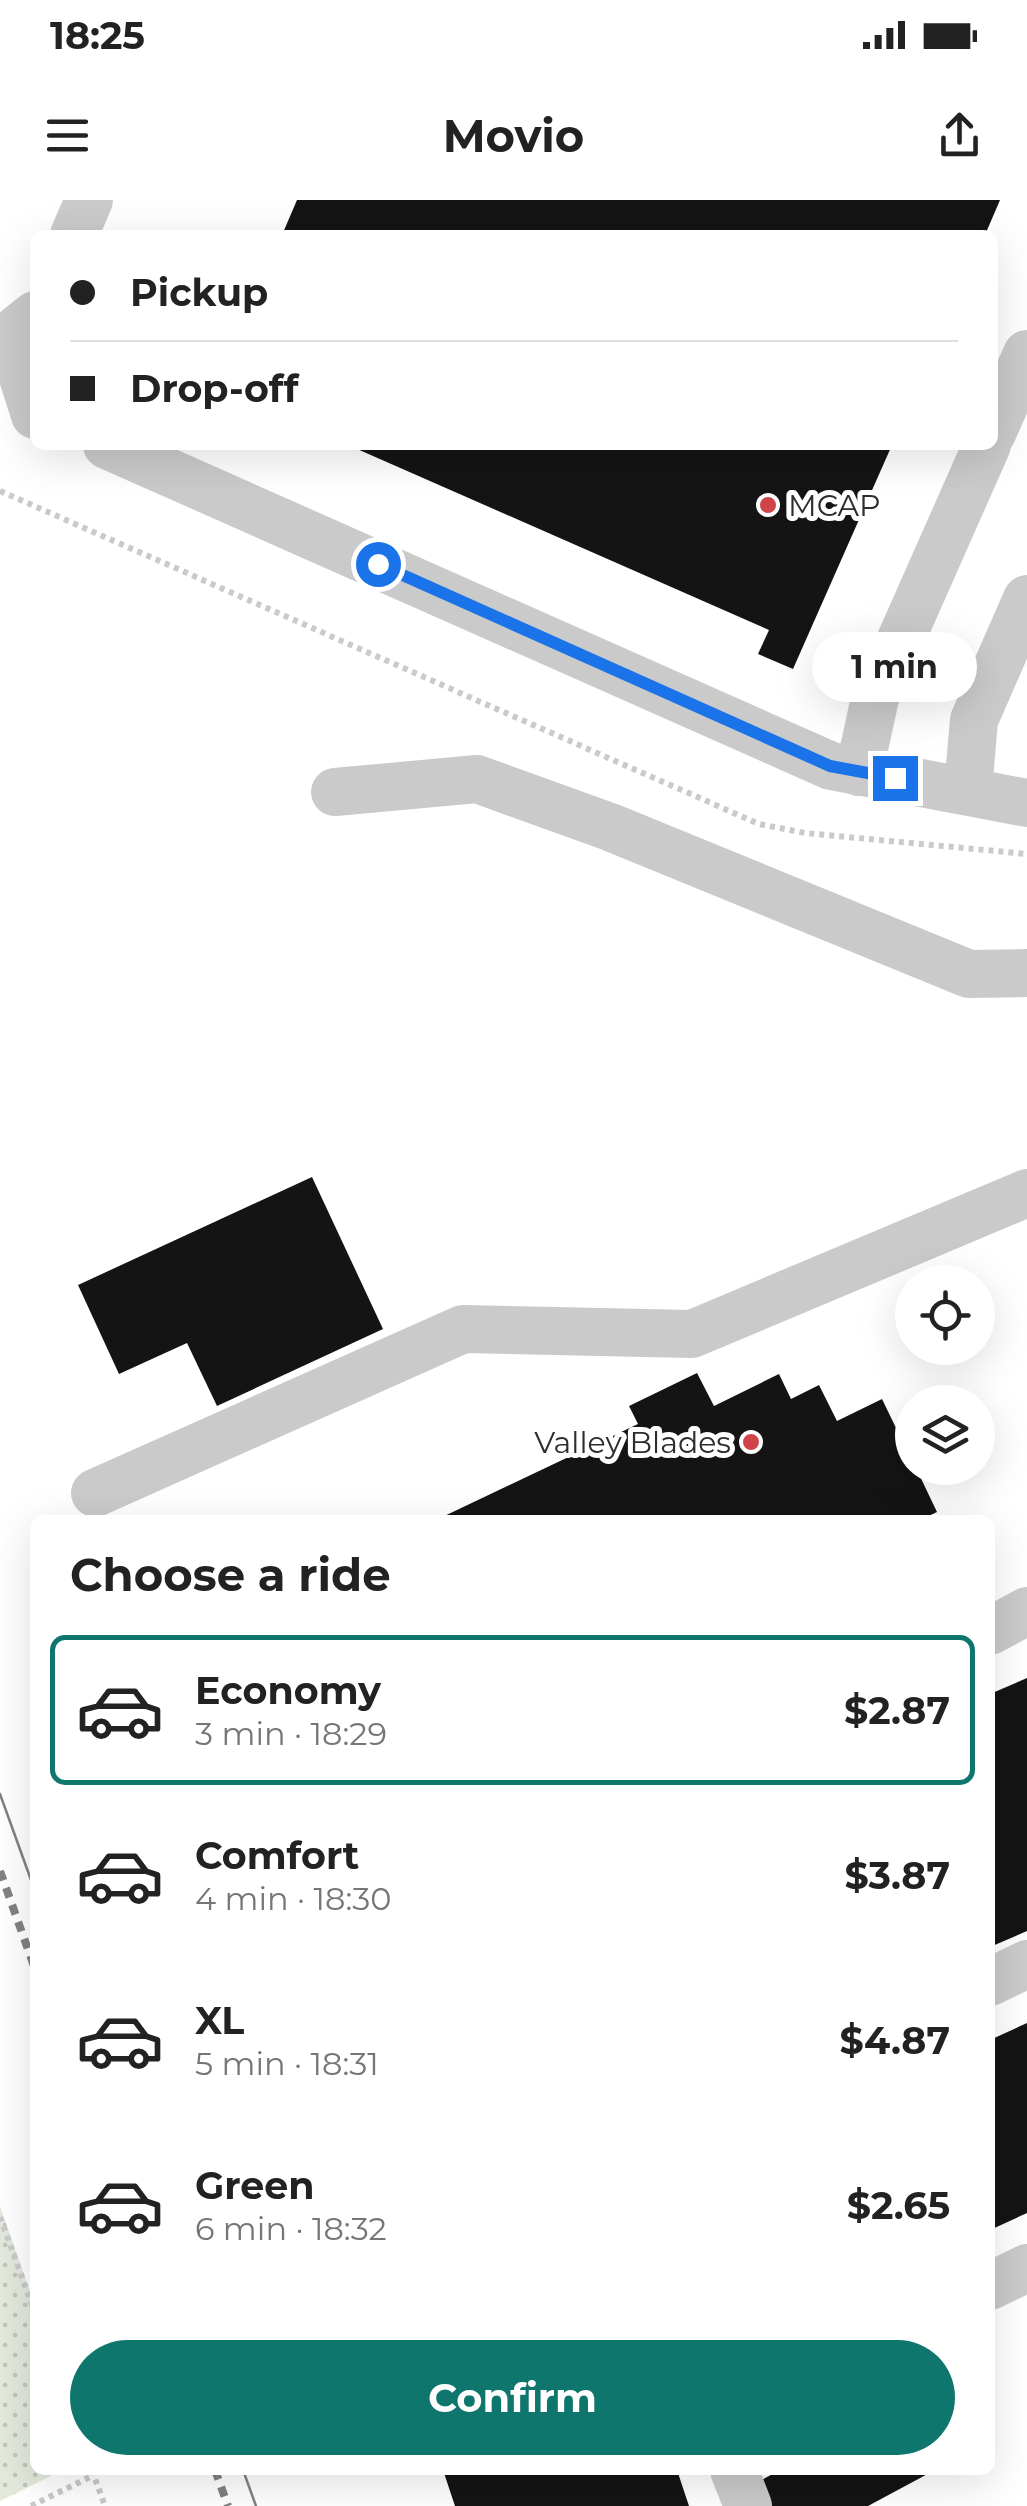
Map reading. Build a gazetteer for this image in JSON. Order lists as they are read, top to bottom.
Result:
{
  "places": ["MCAP", "Valley Blades"],
  "page": {
    "status": "18:25",
    "header": "Movio",
    "banner": ["Pickup", "Drop-off"],
    "bubble": "1 min",
    "heading": "Choose a ride",
    "list": [
      {
        "name": "Economy",
        "note": "3 min · 18:29",
        "value": "$2.87"
      },
      {
        "name": "Comfort",
        "note": "4 min · 18:30",
        "value": "$3.87"
      },
      {
        "name": "XL",
        "note": "5 min · 18:31",
        "value": "$4.87"
      },
      {
        "name": "Green",
        "note": "6 min · 18:32",
        "value": "$2.65"
      }
    ],
    "buttons": "Confirm"
  }
}
